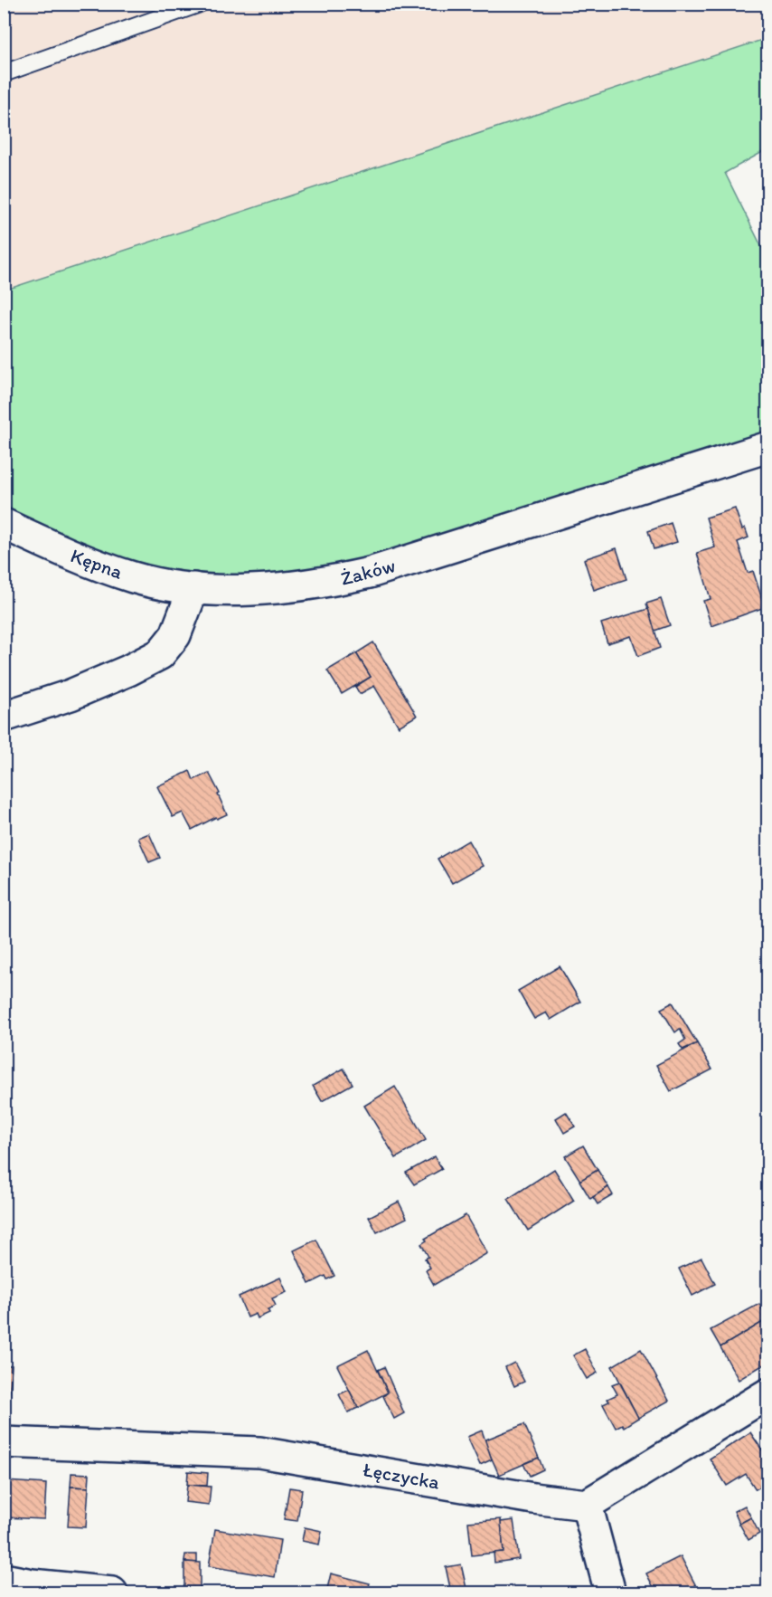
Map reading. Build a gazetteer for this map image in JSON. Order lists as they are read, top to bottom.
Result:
{
  "streets": {
    "street": ["Kępna", "Żaków", "Łęczycka"]
  },
  "crossings": [
    ["Kępna", "Żaków"]
  ]
}
